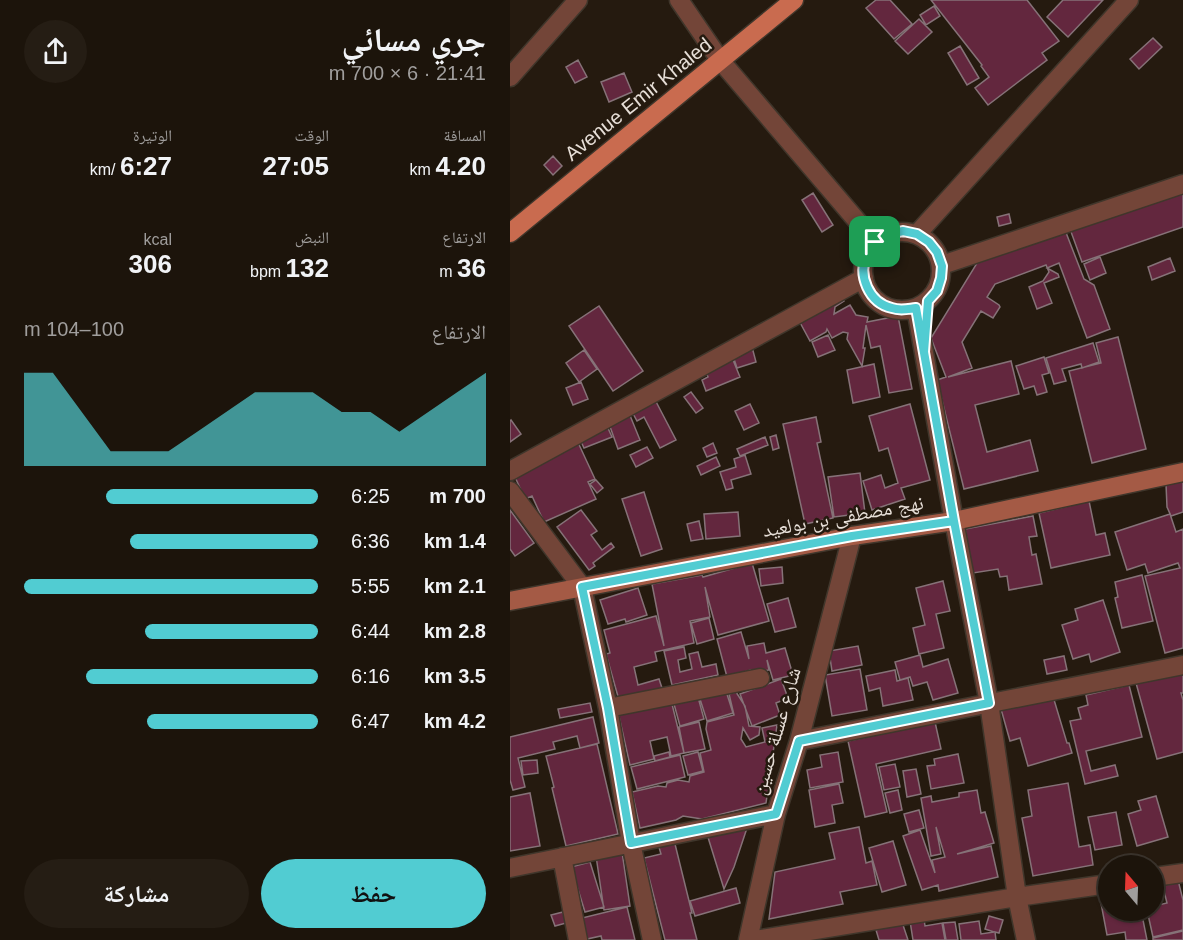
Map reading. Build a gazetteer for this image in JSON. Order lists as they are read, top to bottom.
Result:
{
  "streets": {
    "main road": ["Avenue Emir Khaled", "نهج مصطفى بن بولعيد"],
    "street": ["شارع عسلة حسين"]
  },
  "crossings": [
    ["نهج مصطفى بن بولعيد", "شارع عسلة حسين"]
  ],
  "north": "top",
  "page": {
    "heading": ["جري مسائي", "21:41 · 6 × 700 m"],
    "stats": [
      ["المسافة", "4.20 km"],
      ["الوقت", "27:05"],
      ["الوتيرة", "6:27 /km"],
      ["الارتفاع", "36 m"],
      ["النبض", "132 bpm"],
      ["kcal", "306"]
    ],
    "chart": ["الارتفاع", "100–104 m"],
    "list": [
      {
        "name": "700 m",
        "note": "6:25"
      },
      {
        "name": "1.4 km",
        "note": "6:36"
      },
      {
        "name": "2.1 km",
        "note": "5:55"
      },
      {
        "name": "2.8 km",
        "note": "6:44"
      },
      {
        "name": "3.5 km",
        "note": "6:16"
      },
      {
        "name": "4.2 km",
        "note": "6:47"
      }
    ],
    "buttons": ["حفظ", "مشاركة"]
  }
}
